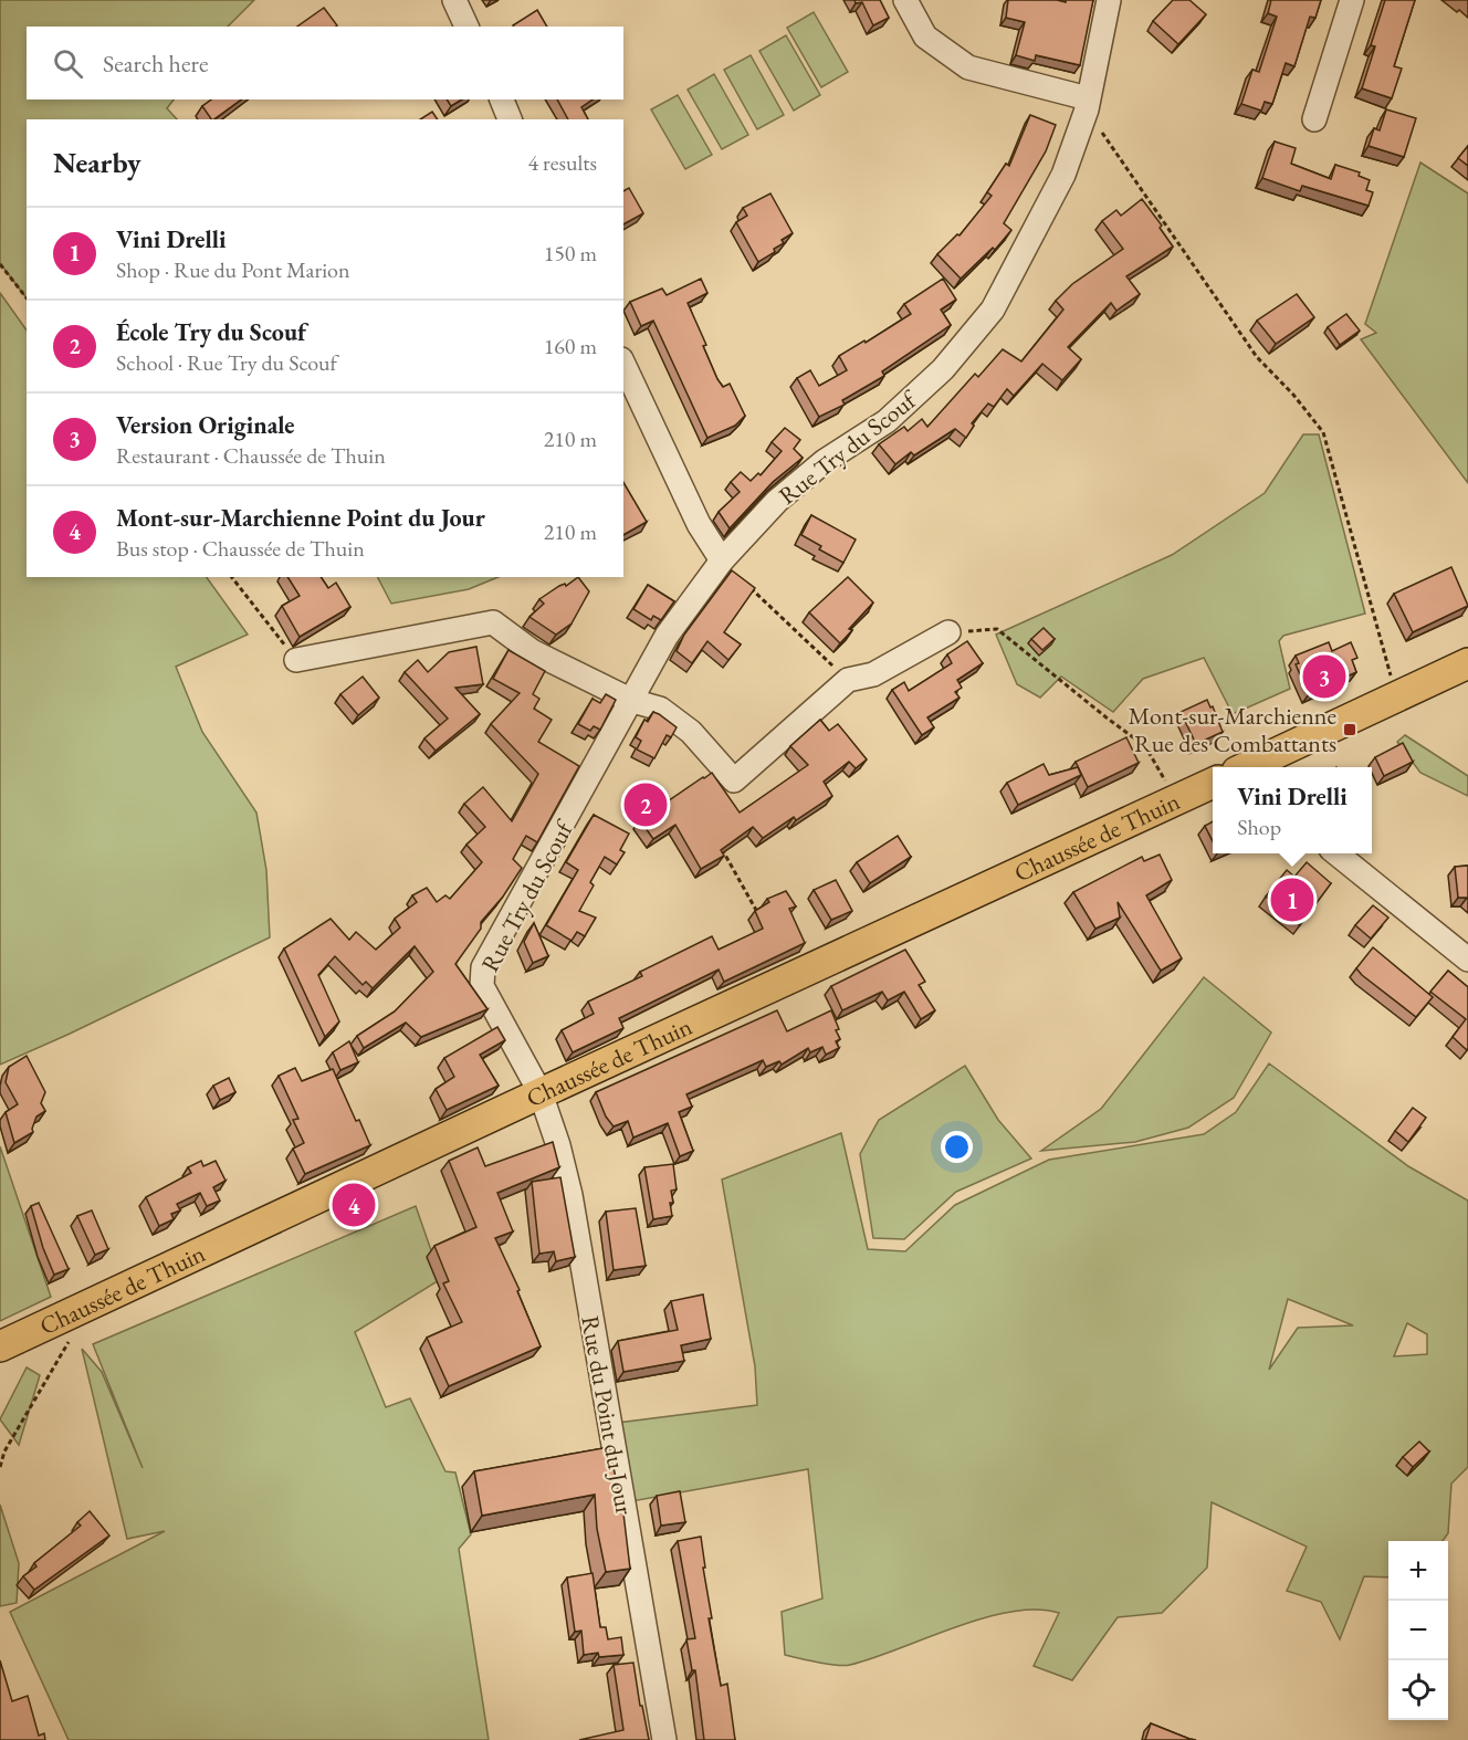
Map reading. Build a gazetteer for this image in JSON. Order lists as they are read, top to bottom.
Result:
{
  "streets": {
    "main road": ["Chaussée de Thuin"],
    "street": ["Rue Try du Scouf", "Rue du Point du Jour"]
  },
  "crossings": [
    ["Rue Try du Scouf", "Chaussée de Thuin"],
    ["Rue Try du Scouf", "Rue du Point du Jour"],
    ["Chaussée de Thuin", "Rue du Point du Jour"]
  ],
  "places": {
    "transit": ["Mont-sur-Marchienne Rue des Combattants"]
  },
  "page": {
    "search": "Search here",
    "heading": ["Nearby", "4 results"],
    "list": [
      {
        "mark": "1",
        "name": "Vini Drelli",
        "note": "Shop · Rue du Pont Marion",
        "value": "150 m"
      },
      {
        "mark": "2",
        "name": "École Try du Scouf",
        "note": "School · Rue Try du Scouf",
        "value": "160 m"
      },
      {
        "mark": "3",
        "name": "Version Originale",
        "note": "Restaurant · Chaussée de Thuin",
        "value": "210 m"
      },
      {
        "mark": "4",
        "name": "Mont-sur-Marchienne Point du Jour",
        "note": "Bus stop · Chaussée de Thuin",
        "value": "210 m"
      }
    ],
    "pins": [
      "3",
      "2",
      "1",
      "4"
    ],
    "popup": ["Vini Drelli", "Shop"],
    "map_buttons": ["+", "−"]
  }
}
